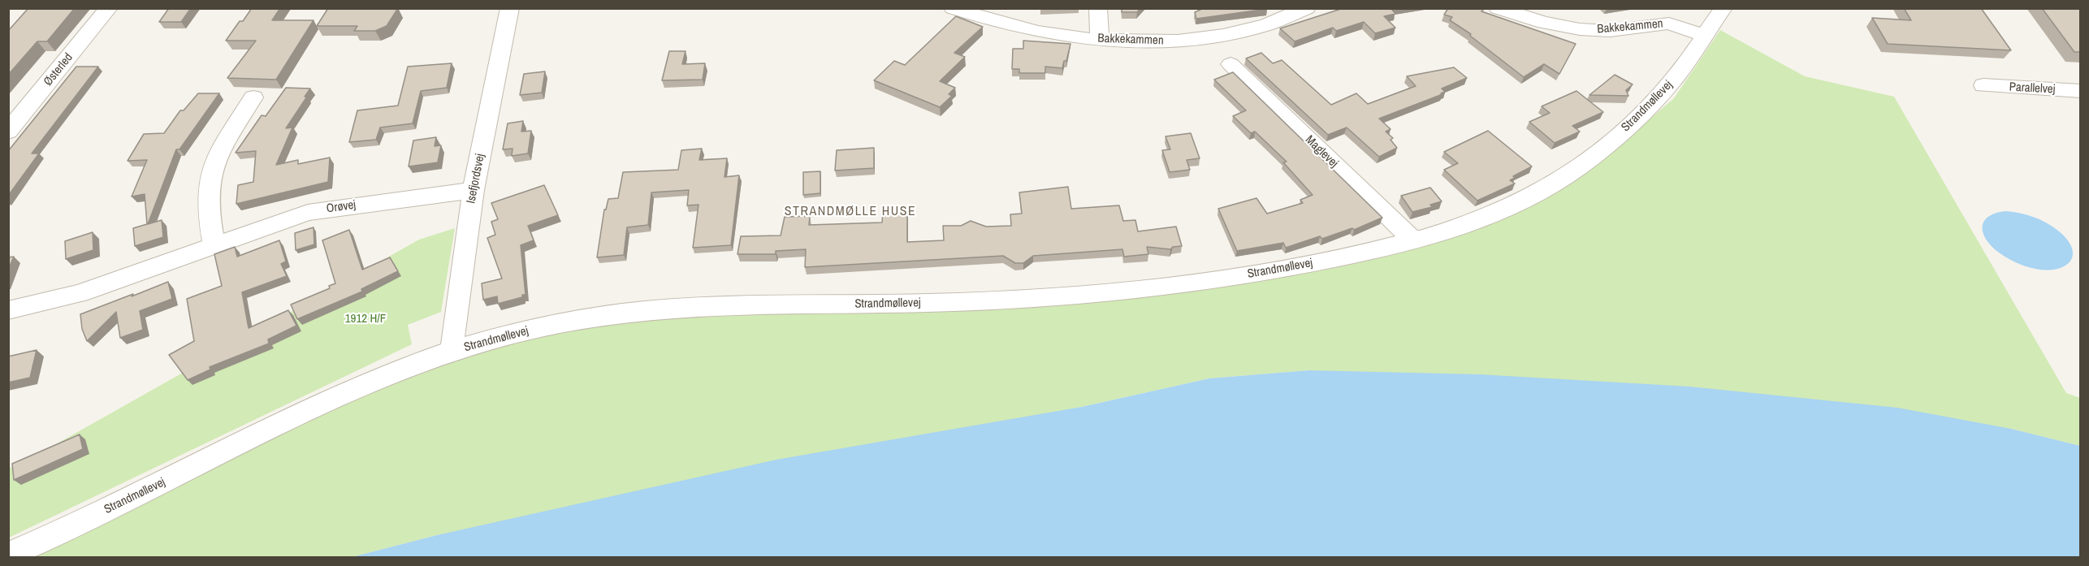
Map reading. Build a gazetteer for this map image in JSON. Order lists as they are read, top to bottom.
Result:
{
  "streets": {
    "street": [
      "Bakkekammen",
      "Østerled",
      "Parallelvej",
      "Strandmøllevej",
      "Maglevej",
      "Isefjordsvej",
      "Orøvej"
    ]
  },
  "crossings": [
    ["Bakkekammen", "Strandmøllevej"],
    ["Strandmøllevej", "Maglevej"],
    ["Strandmøllevej", "Isefjordsvej"],
    ["Isefjordsvej", "Orøvej"]
  ],
  "districts": ["STRANDMØLLE HUSE"],
  "parks": ["1912 H/F"]
}
